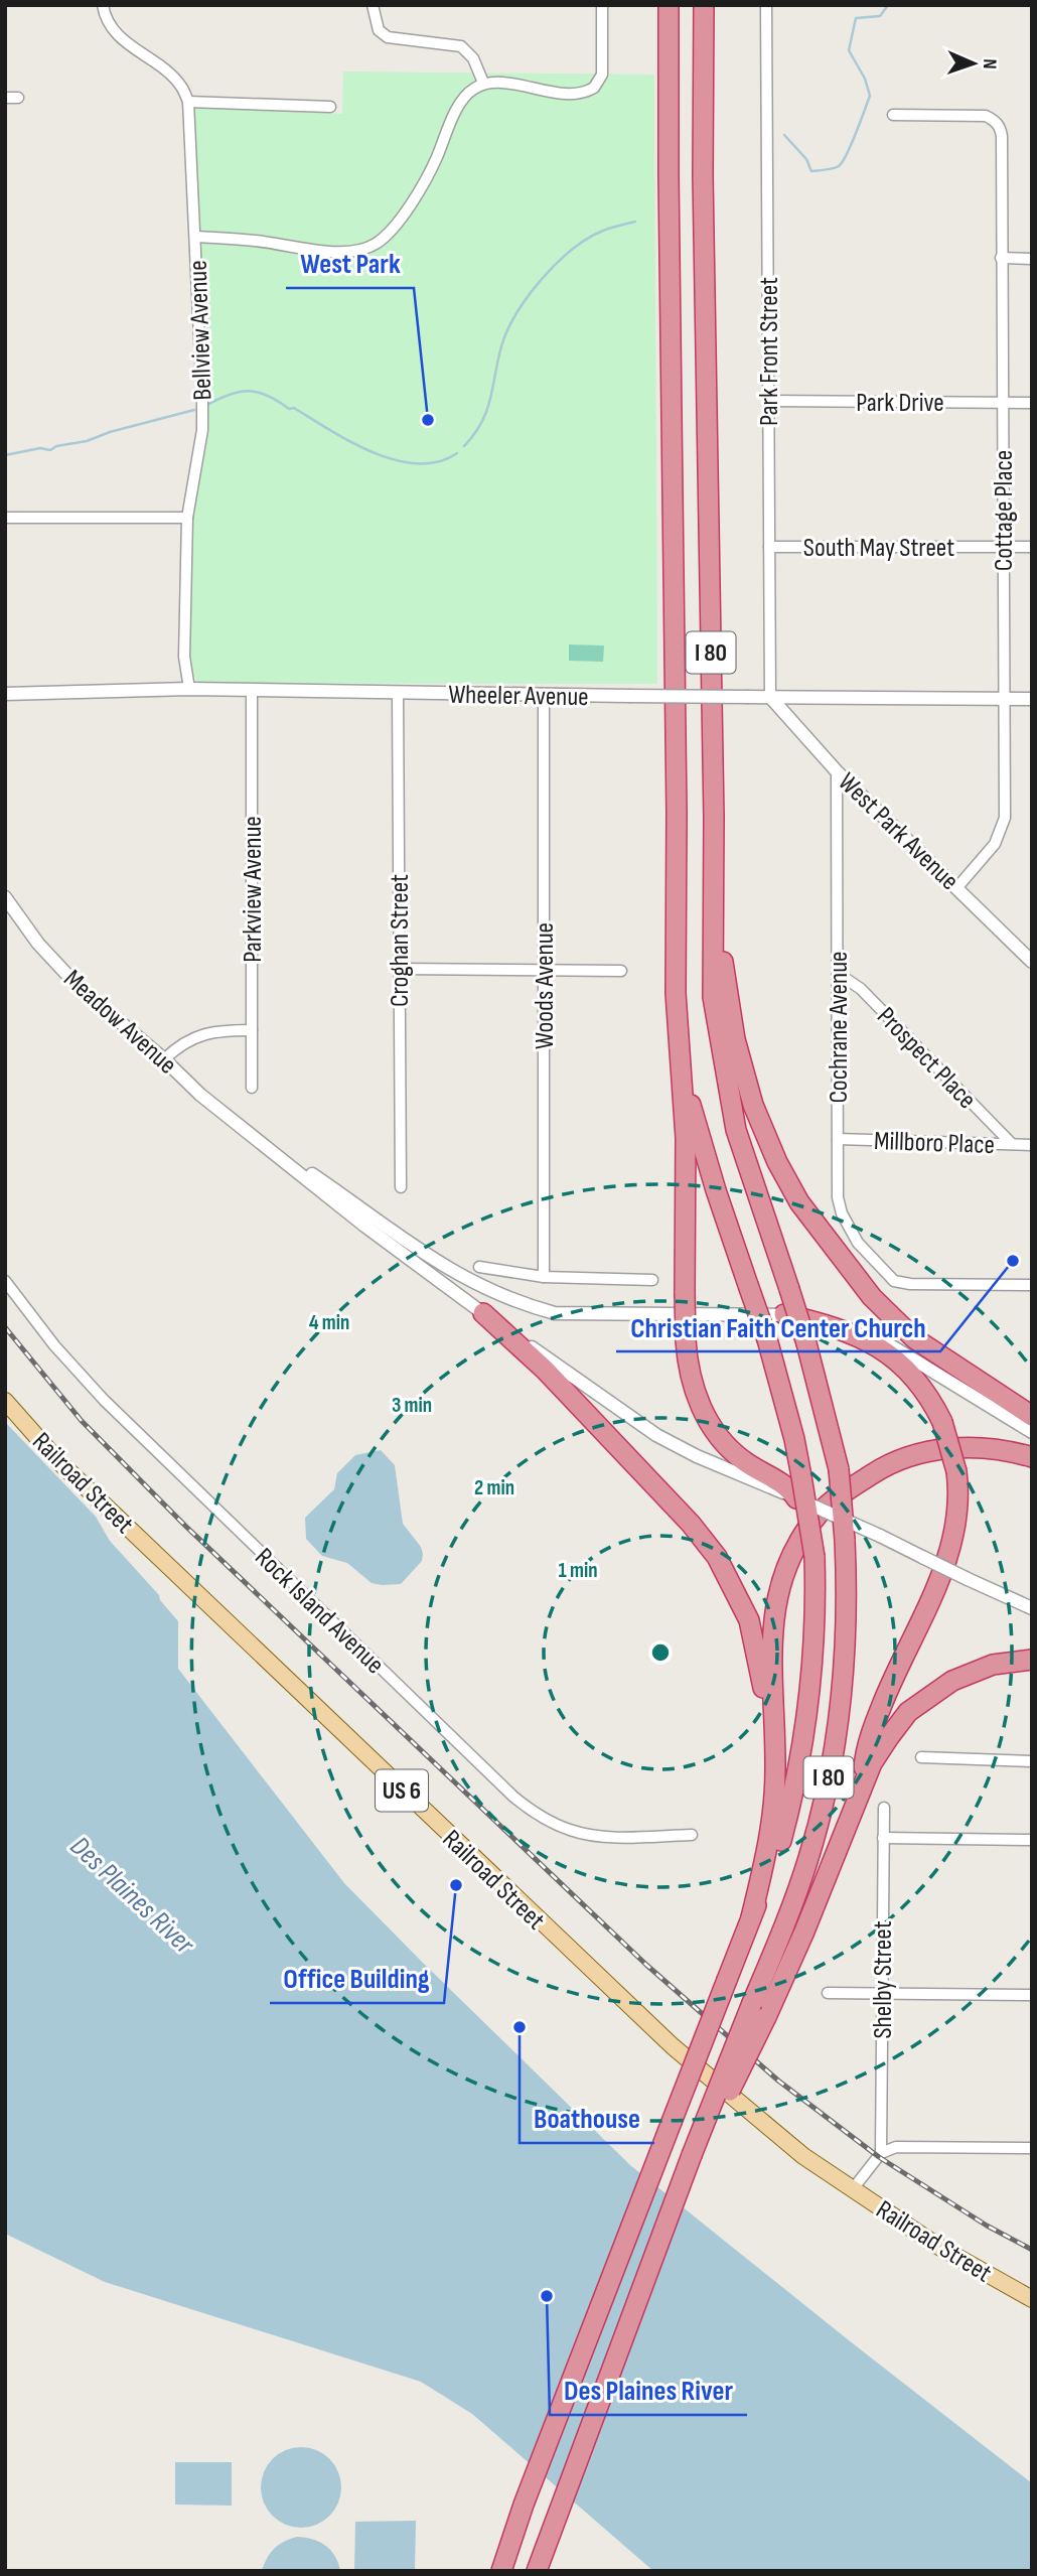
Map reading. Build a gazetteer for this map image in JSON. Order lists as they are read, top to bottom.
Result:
{
  "streets": {
    "highway": ["I 80"],
    "main road": ["Railroad Street", "US 6"],
    "street": [
      "Bellview Avenue",
      "Park Front Street",
      "Park Drive",
      "Cottage Place",
      "South May Street",
      "Wheeler Avenue",
      "West Park Avenue",
      "Parkview Avenue",
      "Croghan Street",
      "Woods Avenue",
      "Meadow Avenue",
      "Cochrane Avenue",
      "Prospect Place",
      "Millboro Place",
      "Rock Island Avenue",
      "Shelby Street"
    ]
  },
  "crossings": [
    ["Bellview Avenue", "Wheeler Avenue"],
    ["Park Front Street", "Park Drive"],
    ["Park Front Street", "South May Street"],
    ["Park Front Street", "Wheeler Avenue"],
    ["Park Front Street", "West Park Avenue"],
    ["Park Drive", "Cottage Place"],
    ["Cottage Place", "South May Street"],
    ["Cottage Place", "Wheeler Avenue"],
    ["Cottage Place", "West Park Avenue"],
    ["Wheeler Avenue", "West Park Avenue"],
    ["Wheeler Avenue", "Parkview Avenue"],
    ["Wheeler Avenue", "Croghan Street"],
    ["Wheeler Avenue", "Woods Avenue"],
    ["West Park Avenue", "Cochrane Avenue"],
    ["Cochrane Avenue", "Prospect Place"],
    ["Cochrane Avenue", "Millboro Place"],
    ["Prospect Place", "Millboro Place"]
  ],
  "water": ["Des Plaines River"],
  "places": [
    "West Park",
    "Christian Faith Center Church",
    "Office Building",
    "Boathouse",
    "Des Plaines River"
  ],
  "north": "right",
  "rings": [
    "4 min",
    "3 min",
    "2 min",
    "1 min"
  ]
}
